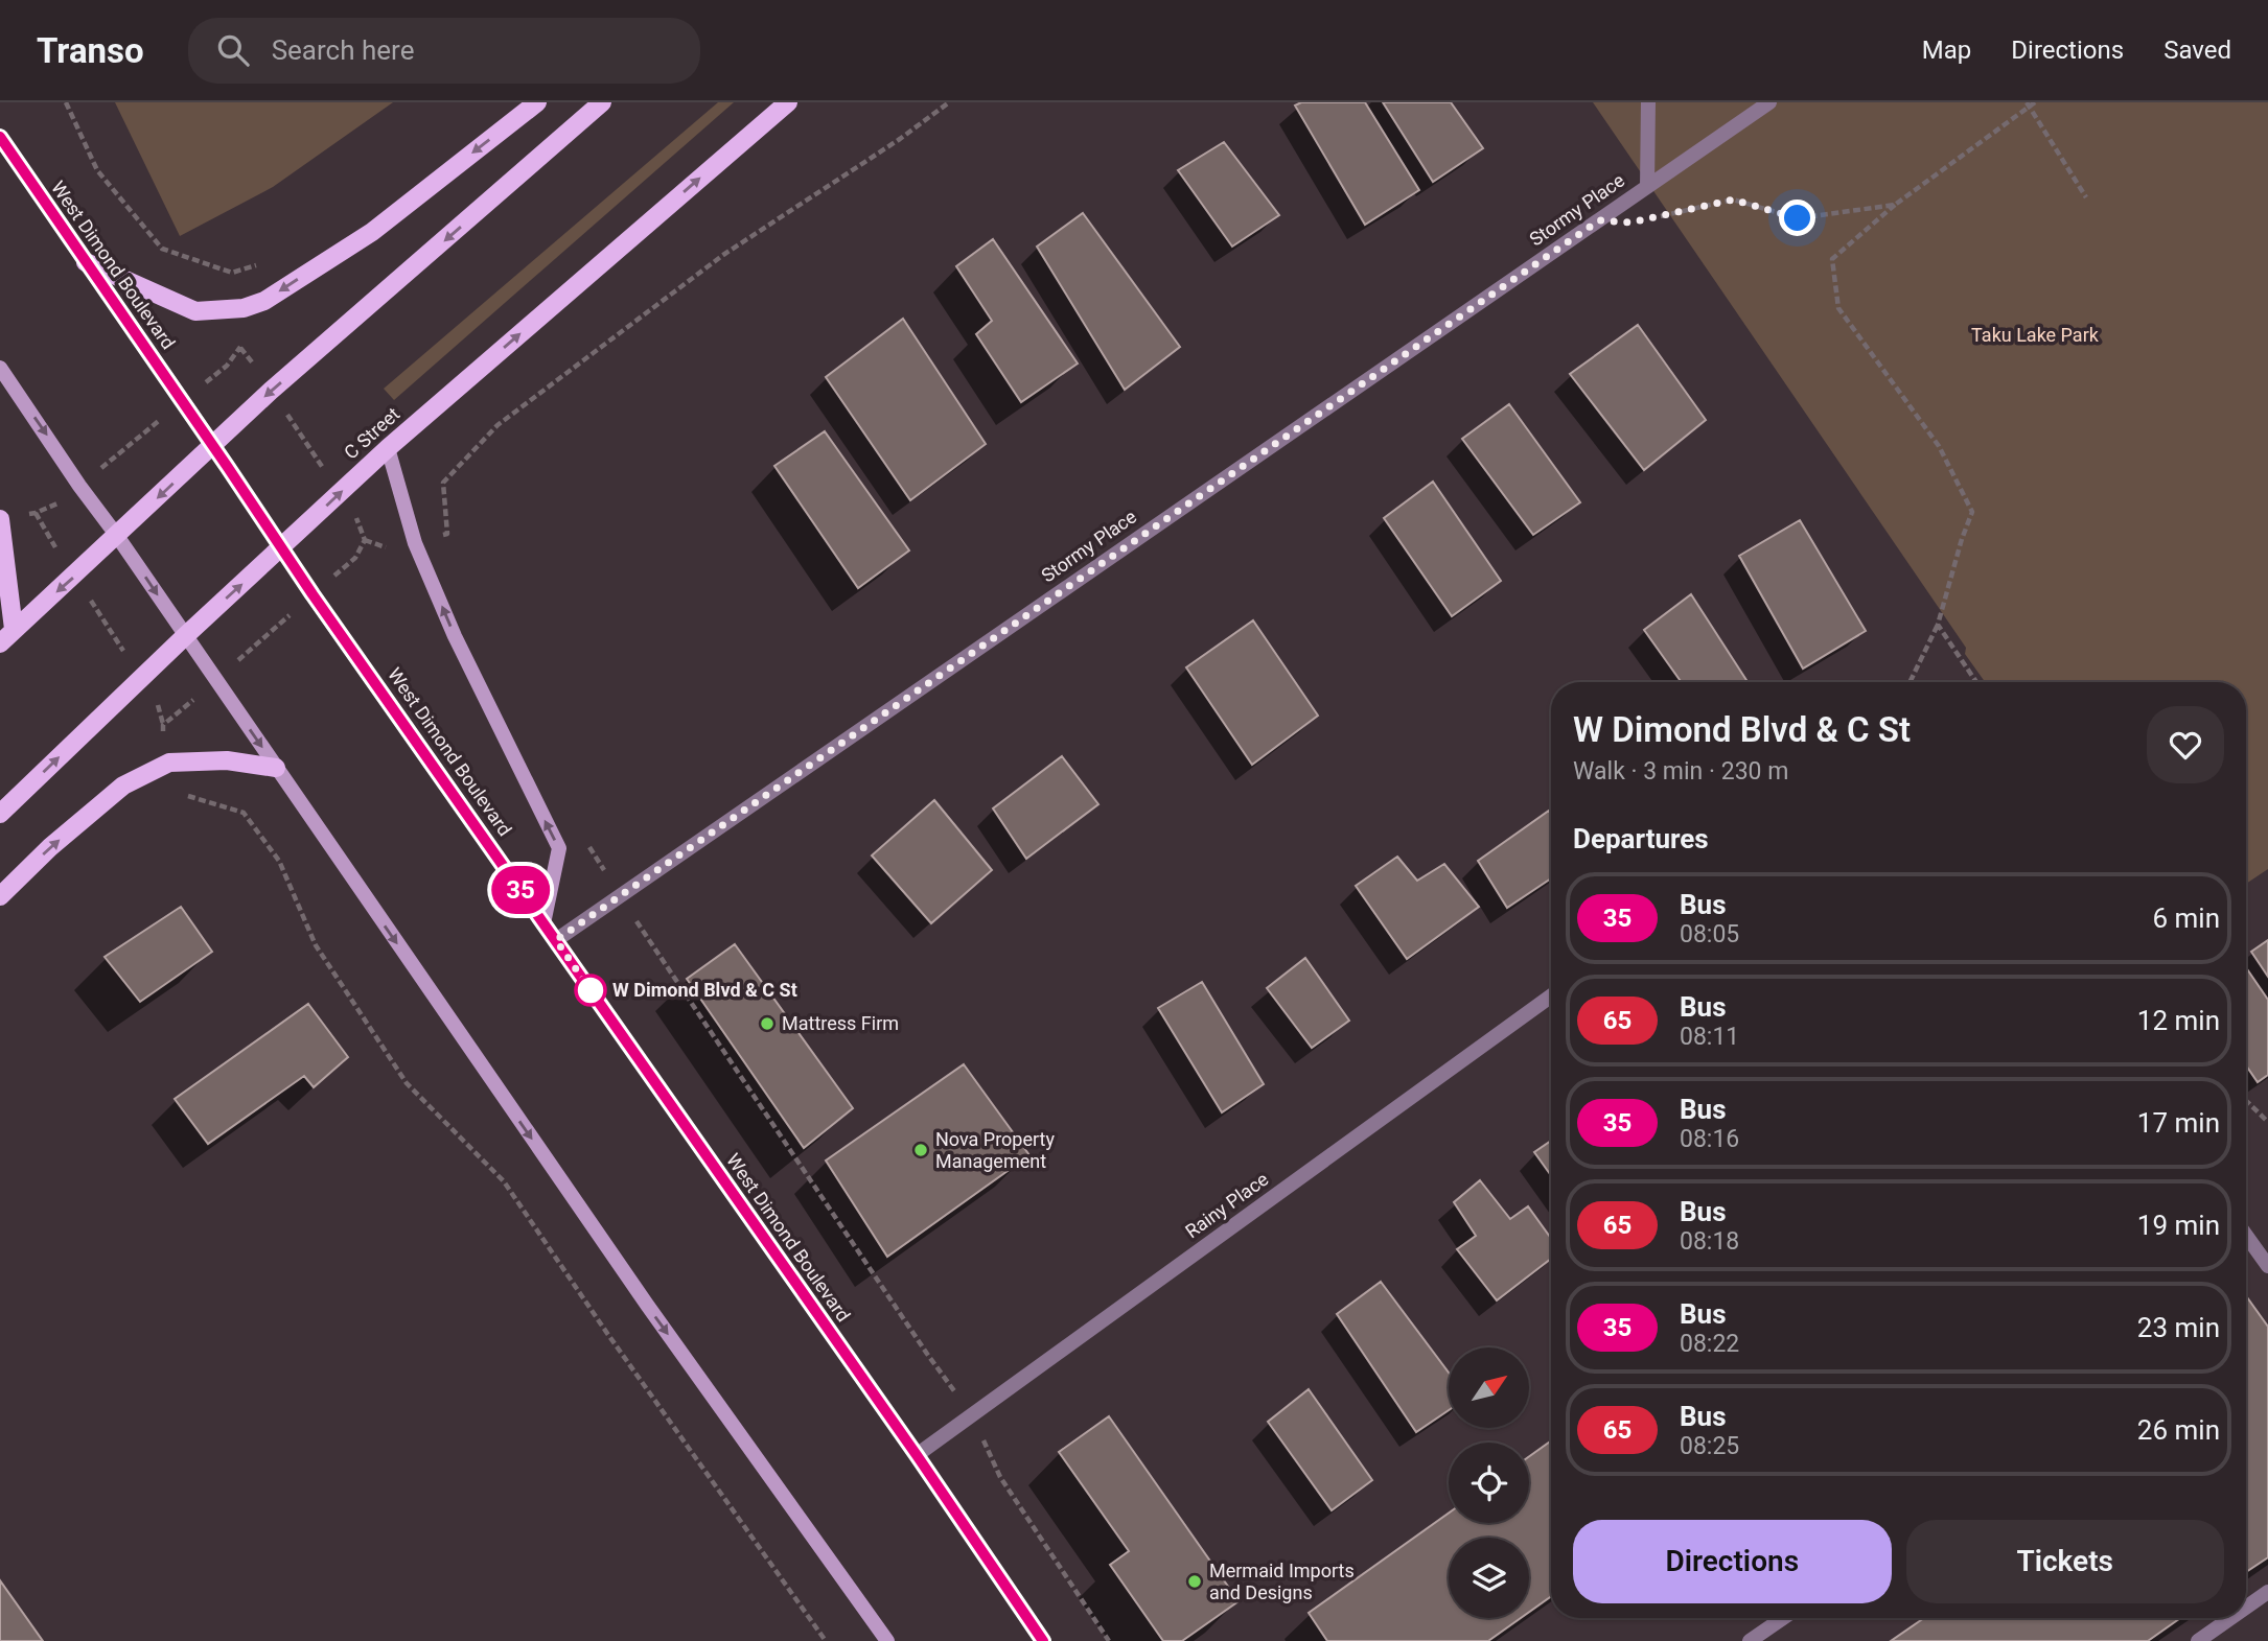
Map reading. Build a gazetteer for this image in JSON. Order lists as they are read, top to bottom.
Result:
{
  "streets": {
    "main road": ["West Dimond Boulevard", "C Street"],
    "street": ["Stormy Place", "Rainy Place"]
  },
  "crossings": [
    ["Stormy Place", "West Dimond Boulevard"],
    ["West Dimond Boulevard", "C Street"],
    ["West Dimond Boulevard", "Rainy Place"]
  ],
  "parks": ["Taku Lake Park"],
  "places": [
    "W Dimond Blvd & C St",
    "Mattress Firm",
    "Nova Property Management",
    "Mermaid Imports and Designs"
  ],
  "lines": ["bus line 35"],
  "north": "top right",
  "page": {
    "header": "Transo",
    "search": "Search here",
    "nav": ["Map", "Directions", "Saved"],
    "on_map": "35",
    "heading": [
      ["W Dimond Blvd & C St", "Walk · 3 min · 230 m"],
      "Departures"
    ],
    "list": [
      {
        "mark": "35",
        "name": "Bus",
        "note": "08:05",
        "value": "6 min"
      },
      {
        "mark": "65",
        "name": "Bus",
        "note": "08:11",
        "value": "12 min"
      },
      {
        "mark": "35",
        "name": "Bus",
        "note": "08:16",
        "value": "17 min"
      },
      {
        "mark": "65",
        "name": "Bus",
        "note": "08:18",
        "value": "19 min"
      },
      {
        "mark": "35",
        "name": "Bus",
        "note": "08:22",
        "value": "23 min"
      },
      {
        "mark": "65",
        "name": "Bus",
        "note": "08:25",
        "value": "26 min"
      }
    ],
    "buttons": ["Directions", "Tickets"]
  }
}
